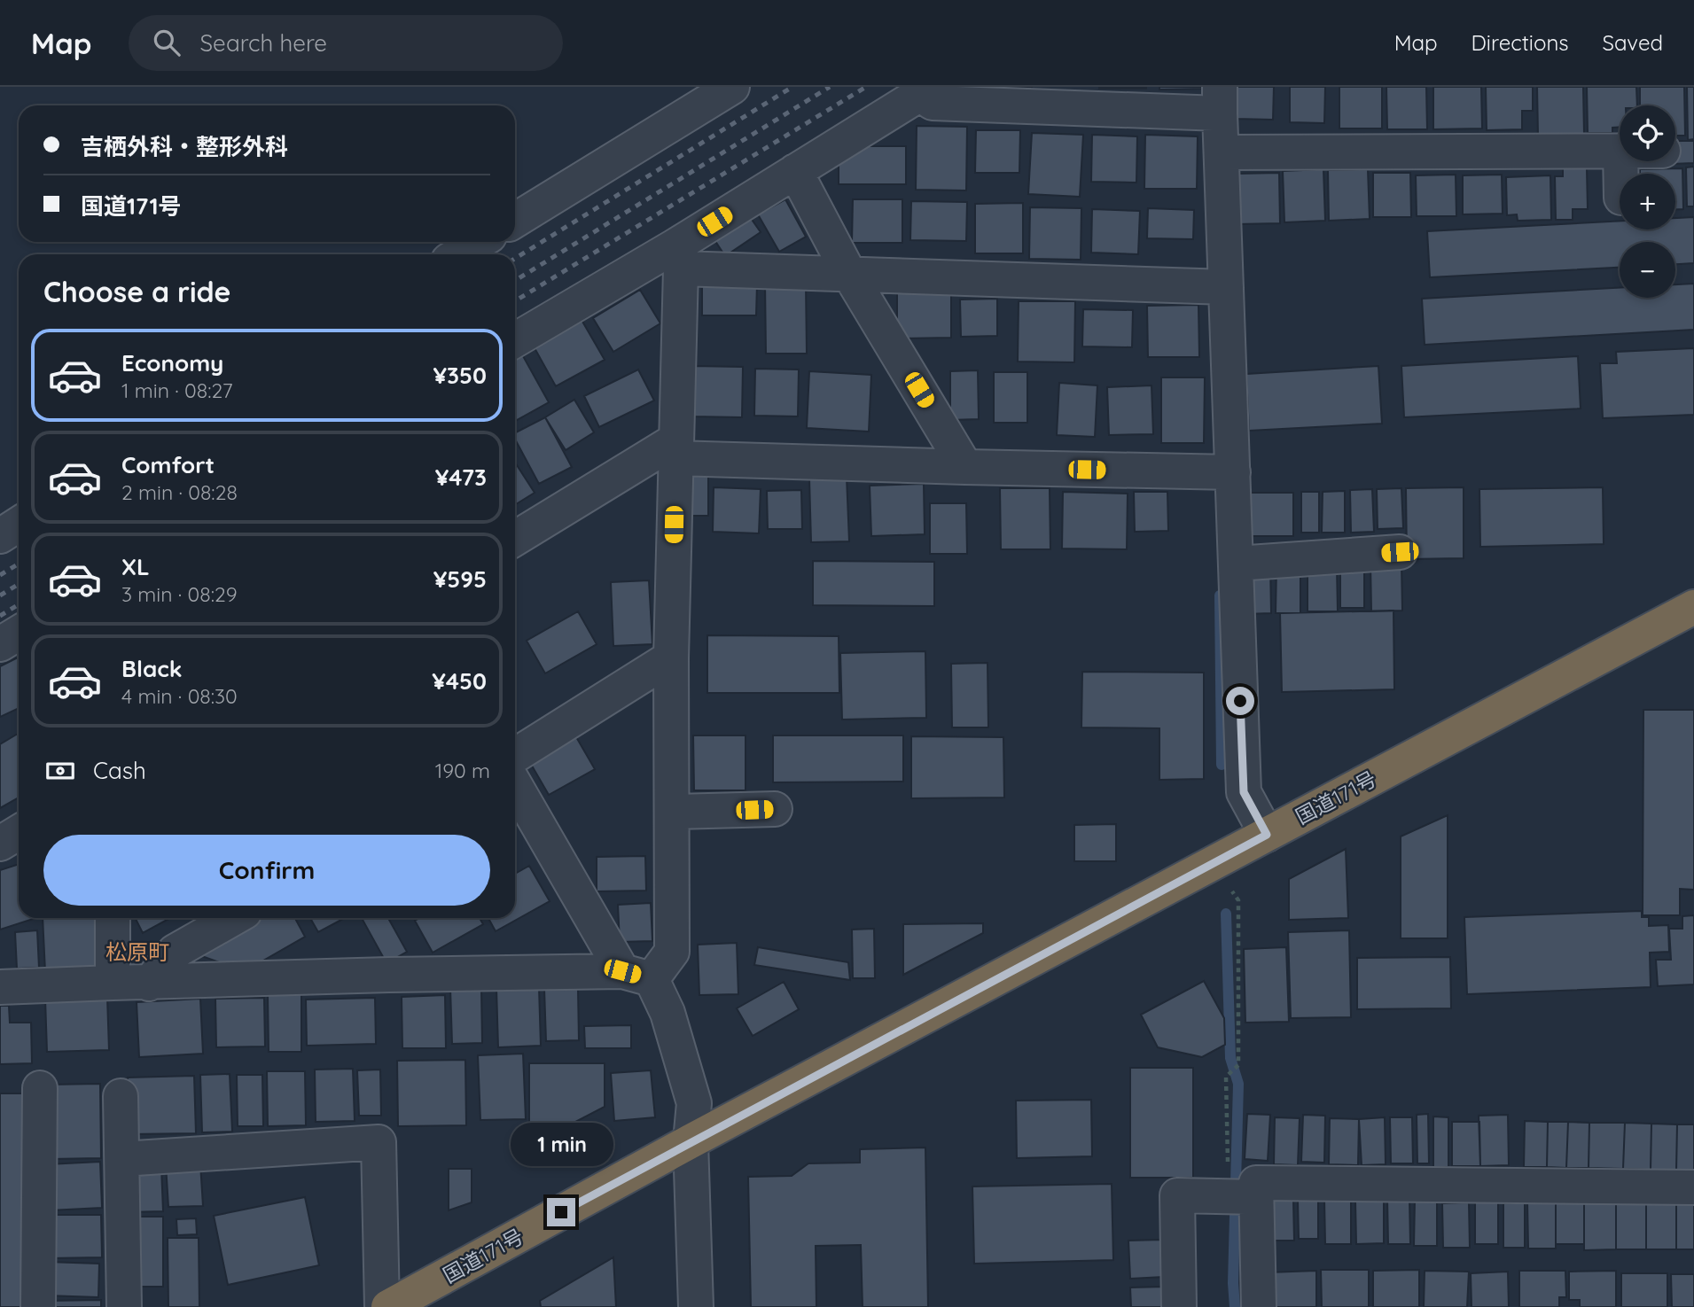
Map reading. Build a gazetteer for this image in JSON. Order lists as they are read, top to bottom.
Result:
{
  "streets": {
    "highway": ["国道171号"]
  },
  "districts": ["松原町"],
  "page": {
    "header": "Map",
    "search": "Search here",
    "nav": ["Map", "Directions", "Saved"],
    "map_buttons": ["+", "−"],
    "banner": ["吉栖外科・整形外科", "国道171号"],
    "heading": "Choose a ride",
    "list": [
      {
        "name": "Economy",
        "note": "1 min · 08:27",
        "value": "¥350"
      },
      {
        "name": "Comfort",
        "note": "2 min · 08:28",
        "value": "¥473"
      },
      {
        "name": "XL",
        "note": "3 min · 08:29",
        "value": "¥595"
      },
      {
        "name": "Black",
        "note": "4 min · 08:30",
        "value": "¥450"
      }
    ],
    "pay": ["Cash", "190 m"],
    "buttons": "Confirm",
    "bubble": "1 min"
  }
}
